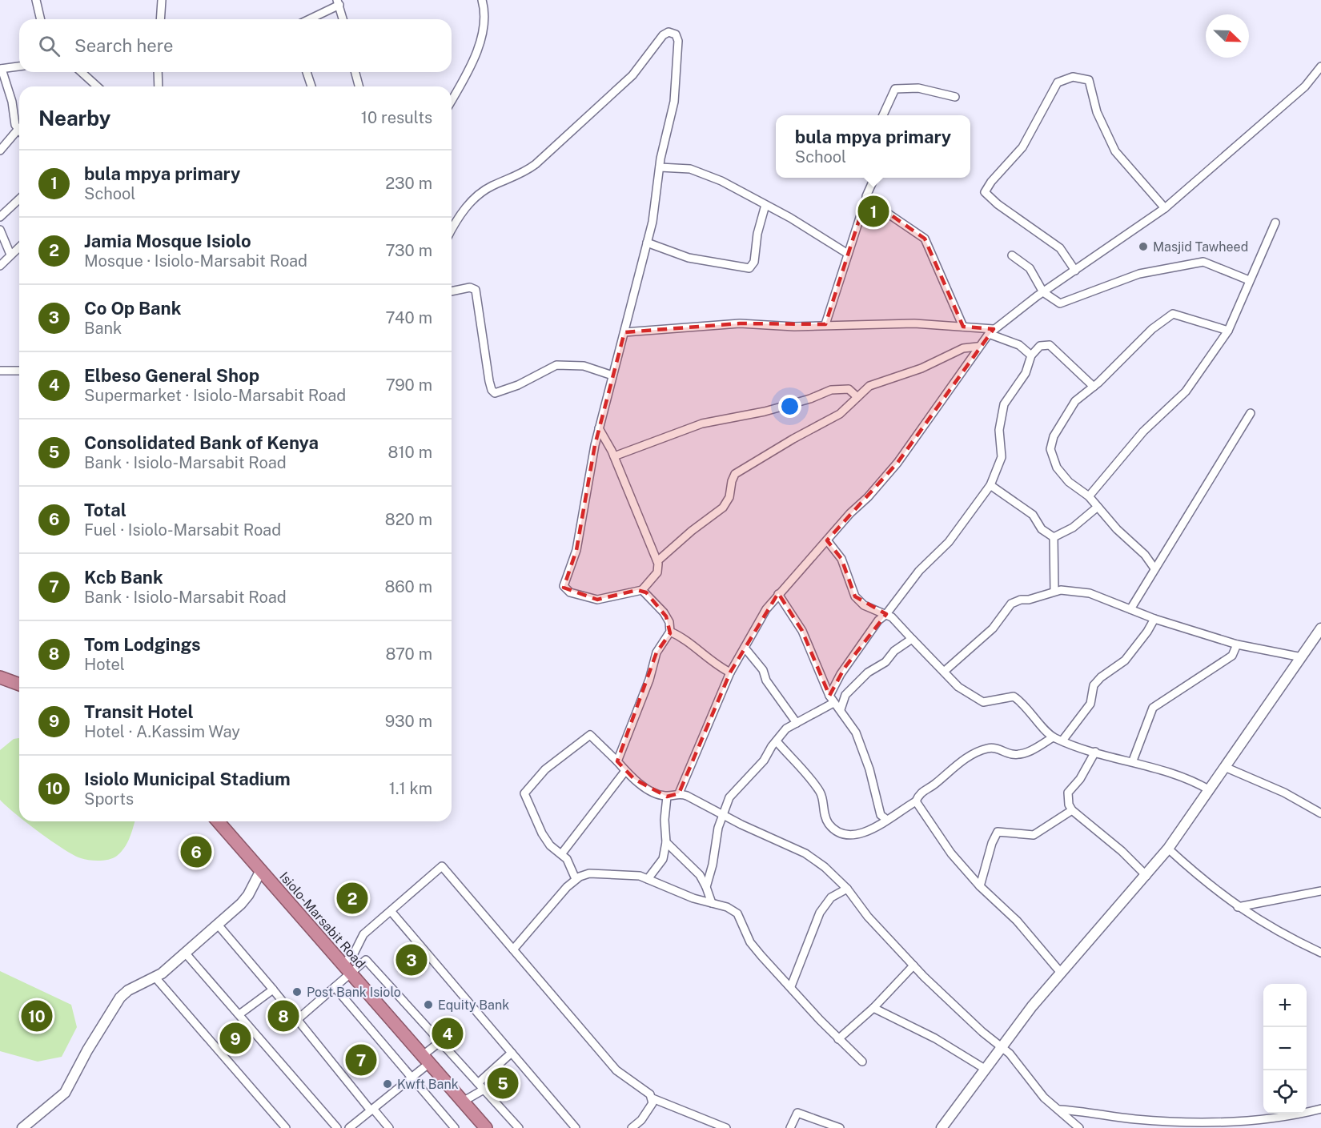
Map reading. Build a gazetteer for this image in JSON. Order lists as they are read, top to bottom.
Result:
{
  "streets": {
    "highway": ["Isiolo-Marsabit Road"]
  },
  "places": [
    "Masjid Tawheed",
    "Post Bank Isiolo",
    "Equity Bank",
    "Kwft Bank"
  ],
  "north": "bottom right",
  "page": {
    "search": "Search here",
    "heading": ["Nearby", "10 results"],
    "popup": ["bula mpya primary", "School"],
    "list": [
      {
        "mark": "1",
        "name": "bula mpya primary",
        "note": "School",
        "value": "230 m"
      },
      {
        "mark": "2",
        "name": "Jamia Mosque Isiolo",
        "note": "Mosque · Isiolo-Marsabit Road",
        "value": "730 m"
      },
      {
        "mark": "3",
        "name": "Co Op Bank",
        "note": "Bank",
        "value": "740 m"
      },
      {
        "mark": "4",
        "name": "Elbeso General Shop",
        "note": "Supermarket · Isiolo-Marsabit Road",
        "value": "790 m"
      },
      {
        "mark": "5",
        "name": "Consolidated Bank of Kenya",
        "note": "Bank · Isiolo-Marsabit Road",
        "value": "810 m"
      },
      {
        "mark": "6",
        "name": "Total",
        "note": "Fuel · Isiolo-Marsabit Road",
        "value": "820 m"
      },
      {
        "mark": "7",
        "name": "Kcb Bank",
        "note": "Bank · Isiolo-Marsabit Road",
        "value": "860 m"
      },
      {
        "mark": "8",
        "name": "Tom Lodgings",
        "note": "Hotel",
        "value": "870 m"
      },
      {
        "mark": "9",
        "name": "Transit Hotel",
        "note": "Hotel · A.Kassim Way",
        "value": "930 m"
      },
      {
        "mark": "10",
        "name": "Isiolo Municipal Stadium",
        "note": "Sports",
        "value": "1.1 km"
      }
    ],
    "pins": [
      "1",
      "6",
      "2",
      "3",
      "8",
      "10",
      "4",
      "9",
      "7",
      "5"
    ],
    "map_buttons": ["+", "−"]
  }
}
